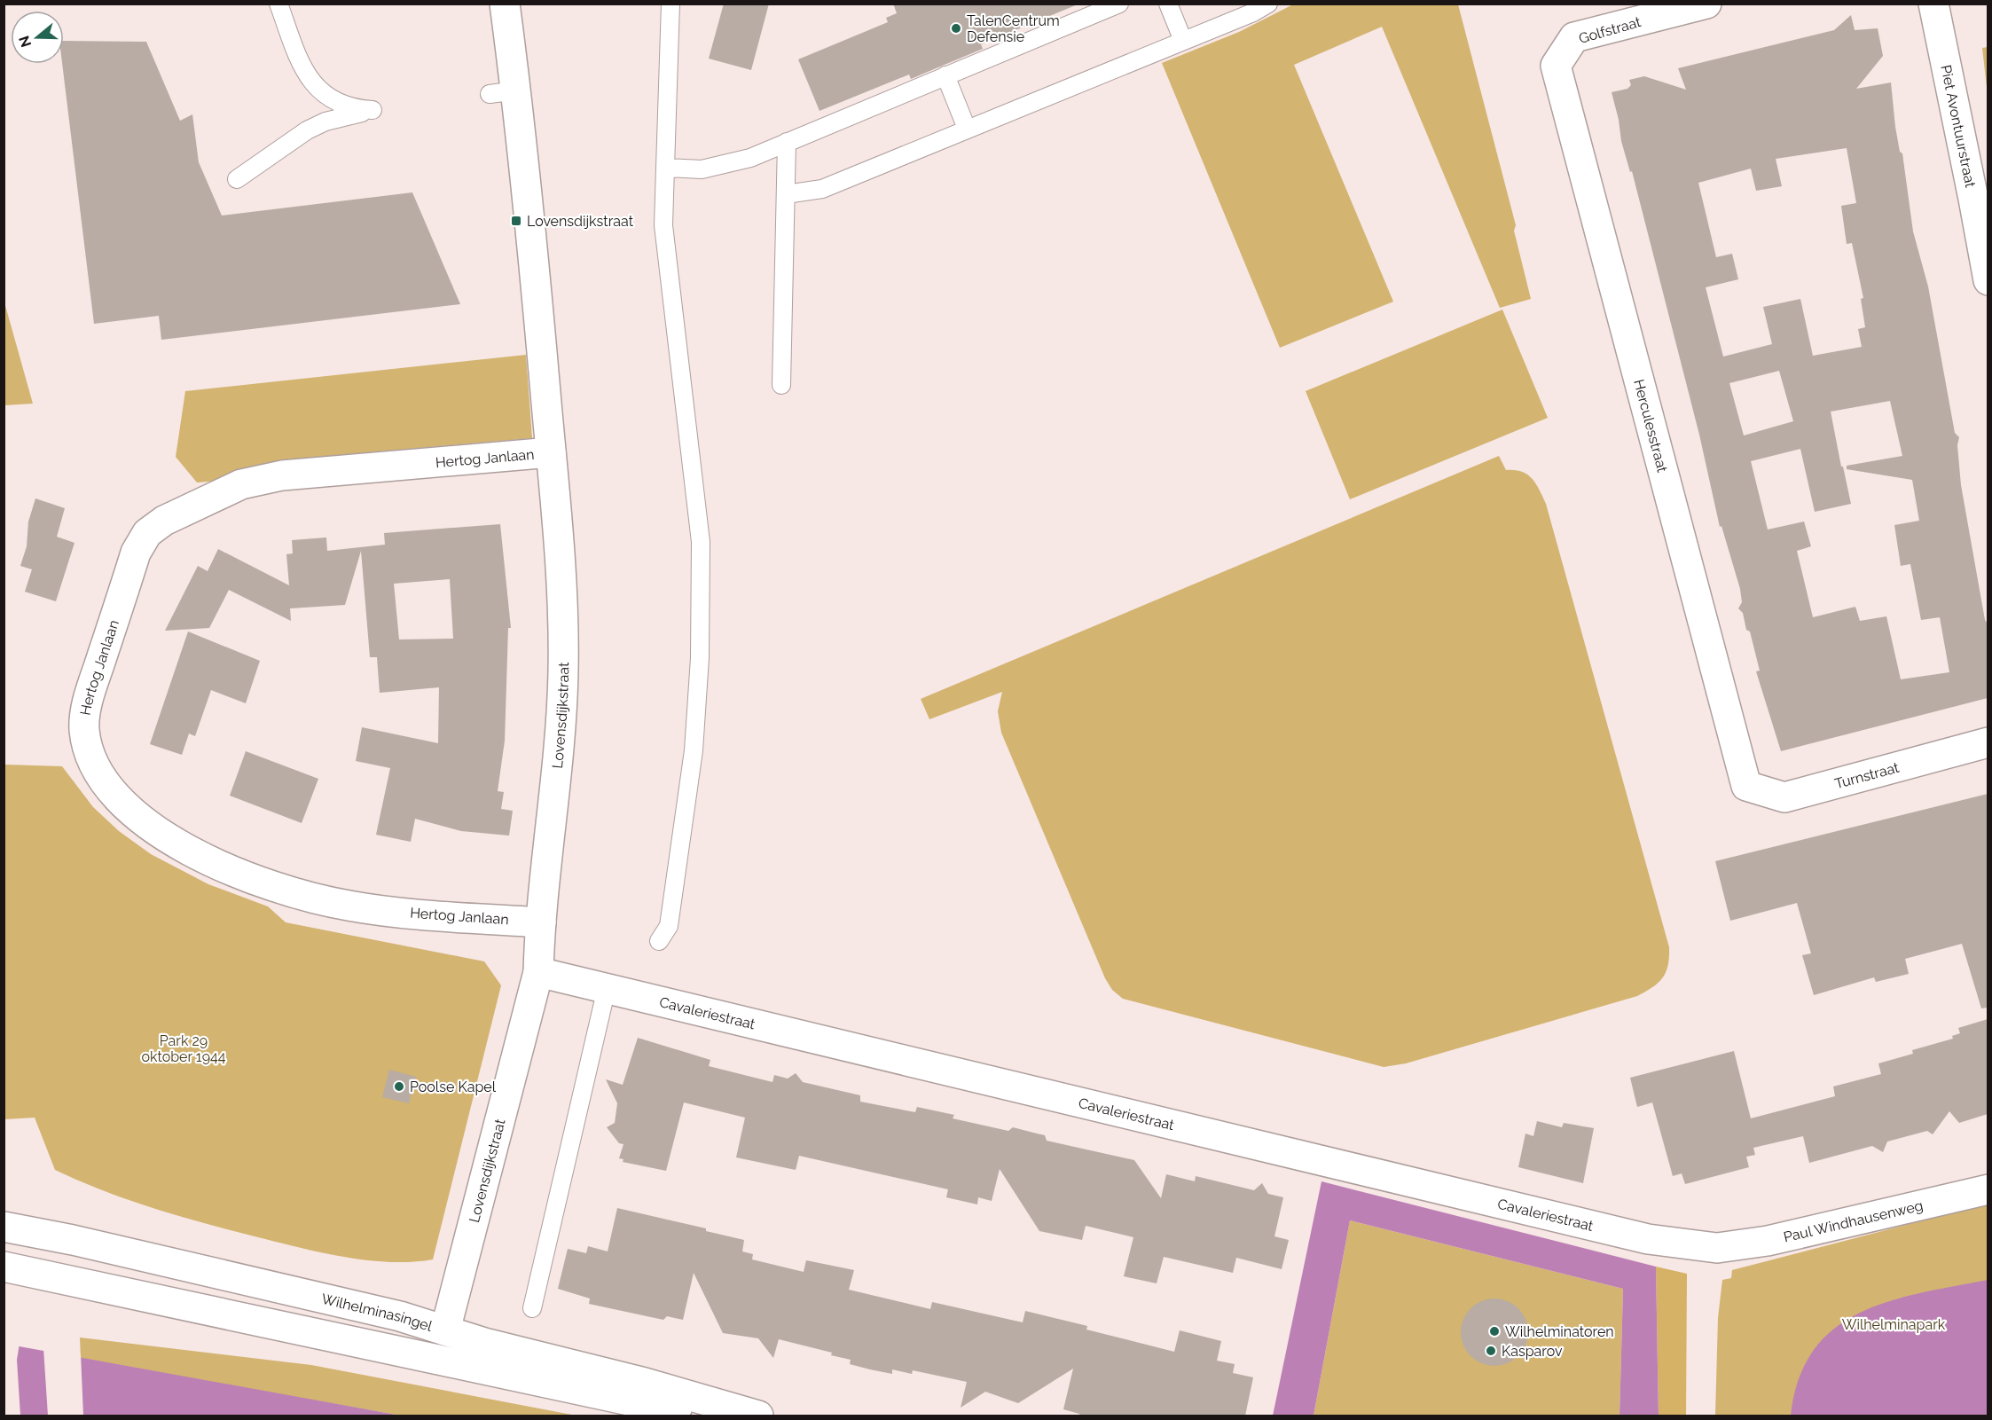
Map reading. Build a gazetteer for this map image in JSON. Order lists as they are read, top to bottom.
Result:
{
  "streets": {
    "street": [
      "Golfstraat",
      "Piet Avontuurstraat",
      "Herculesstraat",
      "Hertog Janlaan",
      "Lovensdijkstraat",
      "Turnstraat",
      "Cavaleriestraat",
      "Paul Windhausenweg",
      "Wilhelminasingel"
    ]
  },
  "crossings": [
    ["Golfstraat", "Herculesstraat"],
    ["Herculesstraat", "Turnstraat"],
    ["Hertog Janlaan", "Lovensdijkstraat"],
    ["Lovensdijkstraat", "Cavaleriestraat"],
    ["Lovensdijkstraat", "Wilhelminasingel"],
    ["Cavaleriestraat", "Paul Windhausenweg"]
  ],
  "parks": ["Park 29 oktober 1944", "Wilhelminapark"],
  "places": {
    "other": [
      "TalenCentrum Defensie",
      "Poolse Kapel",
      "Wilhelminatoren",
      "Kasparov"
    ],
    "transit": ["Lovensdijkstraat"]
  },
  "north": "left"
}
